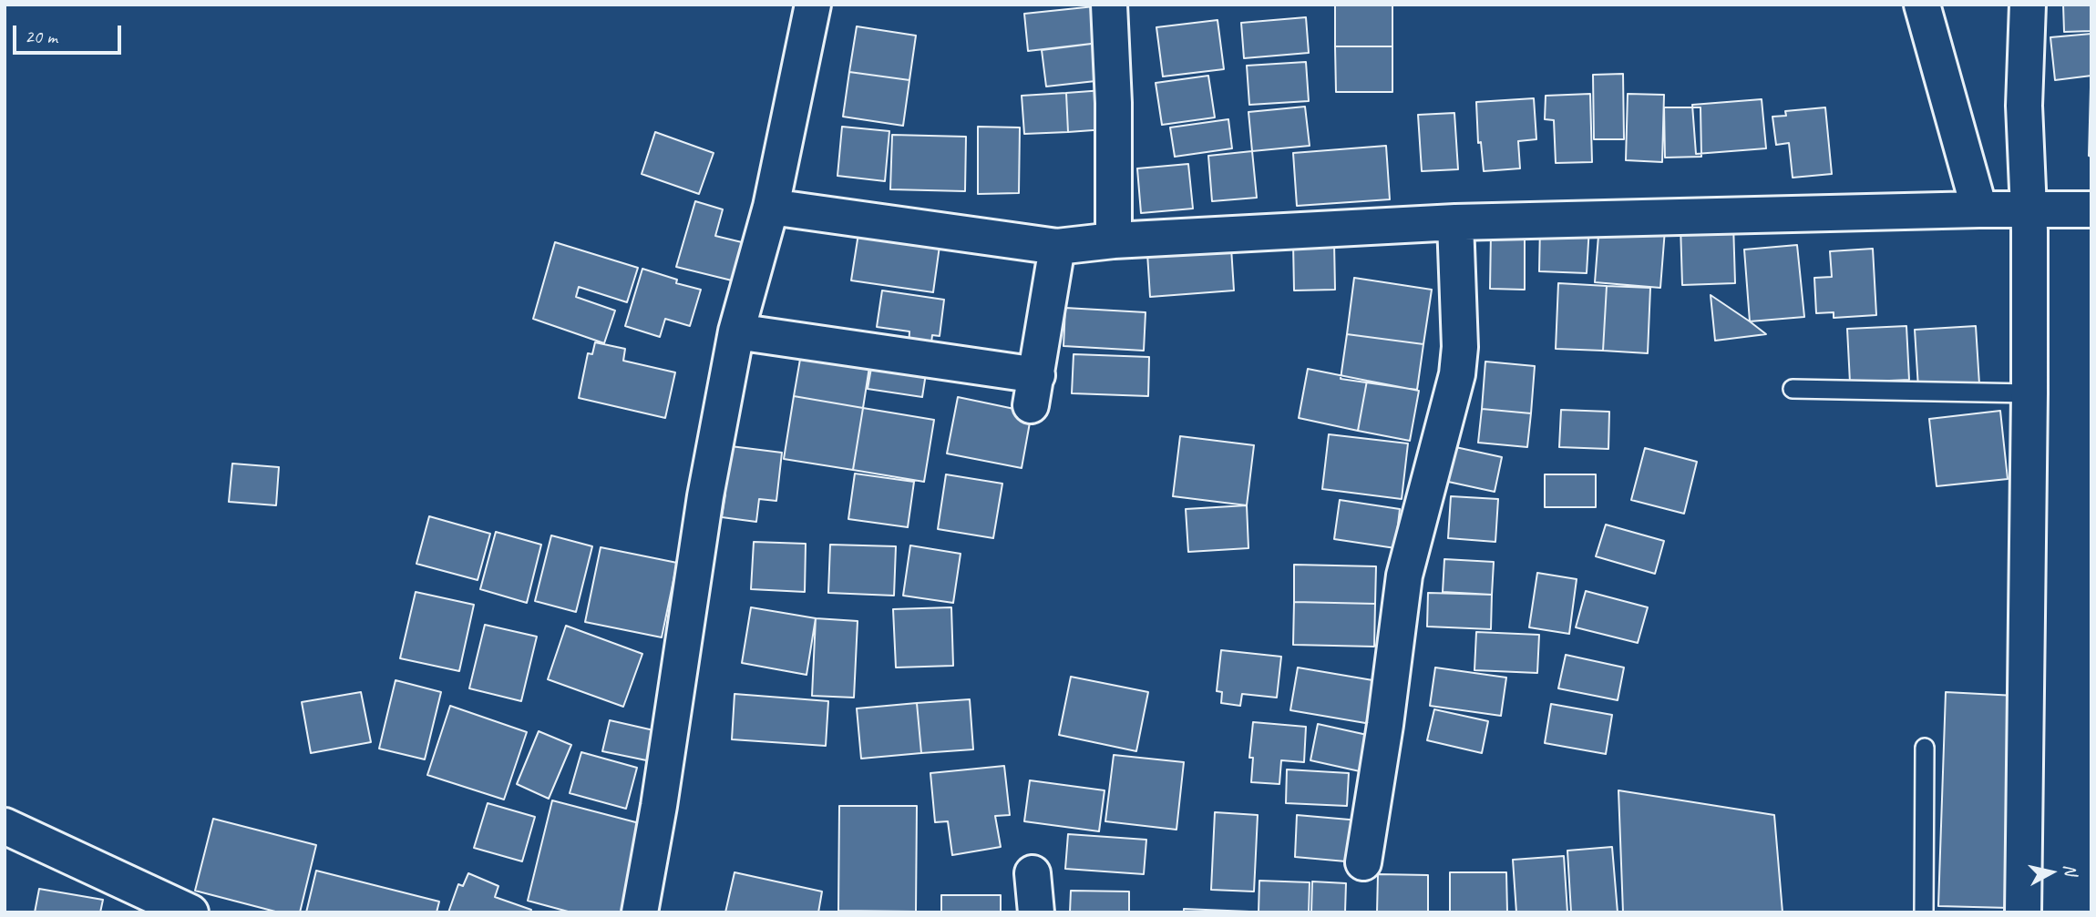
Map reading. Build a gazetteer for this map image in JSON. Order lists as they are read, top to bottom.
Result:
{
  "scale_bar": "20 m",
  "north": "right"
}
